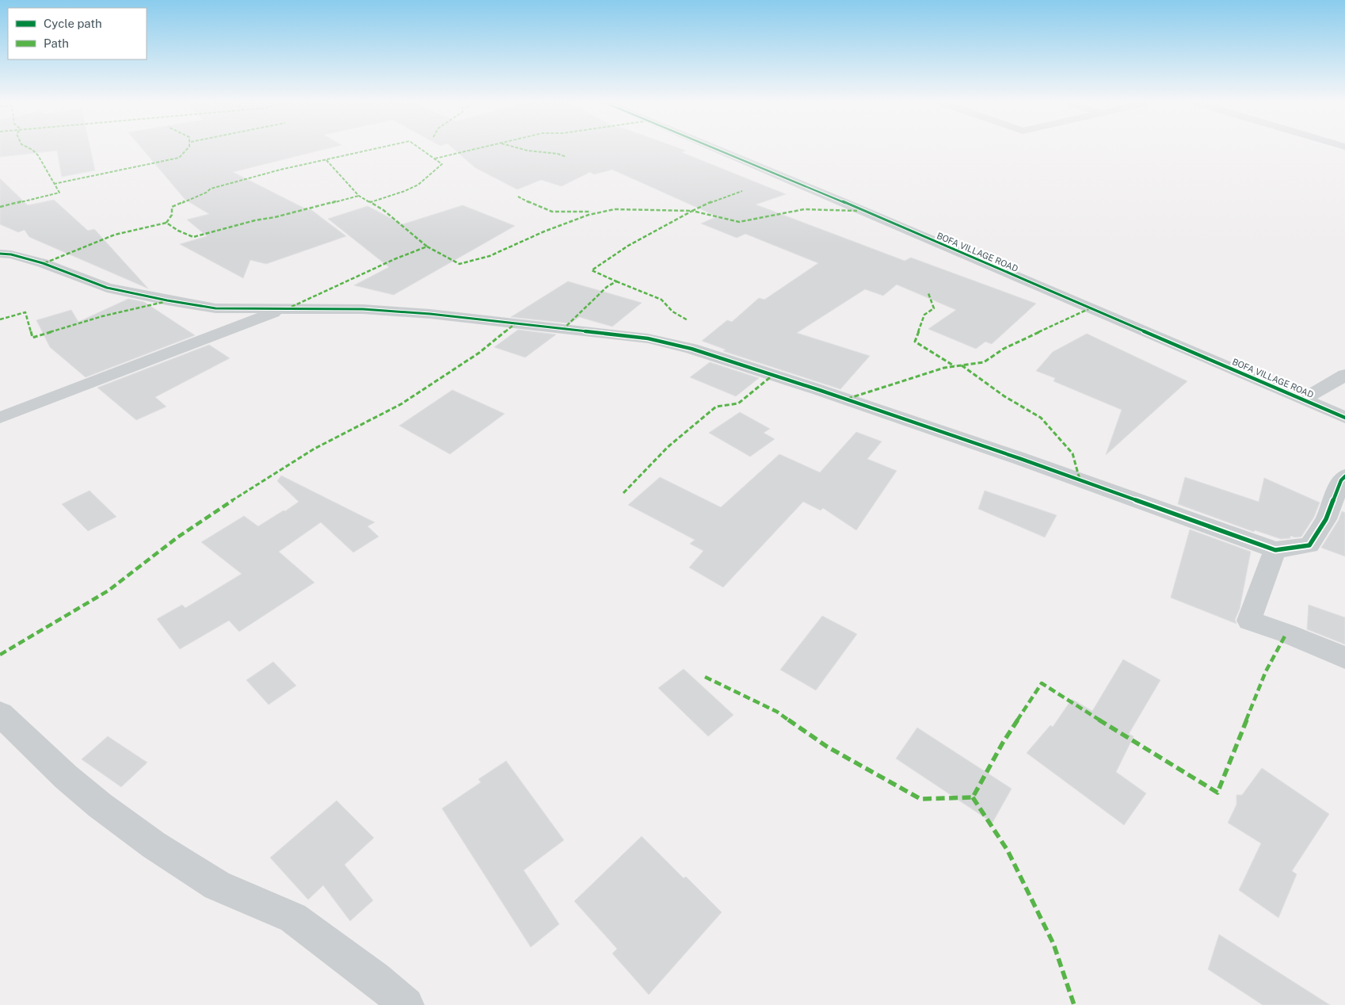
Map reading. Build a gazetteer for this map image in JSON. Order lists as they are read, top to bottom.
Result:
{
  "streets": {
    "street": ["BOFA VILLAGE ROAD"]
  },
  "legend": ["Cycle path", "Path"]
}
